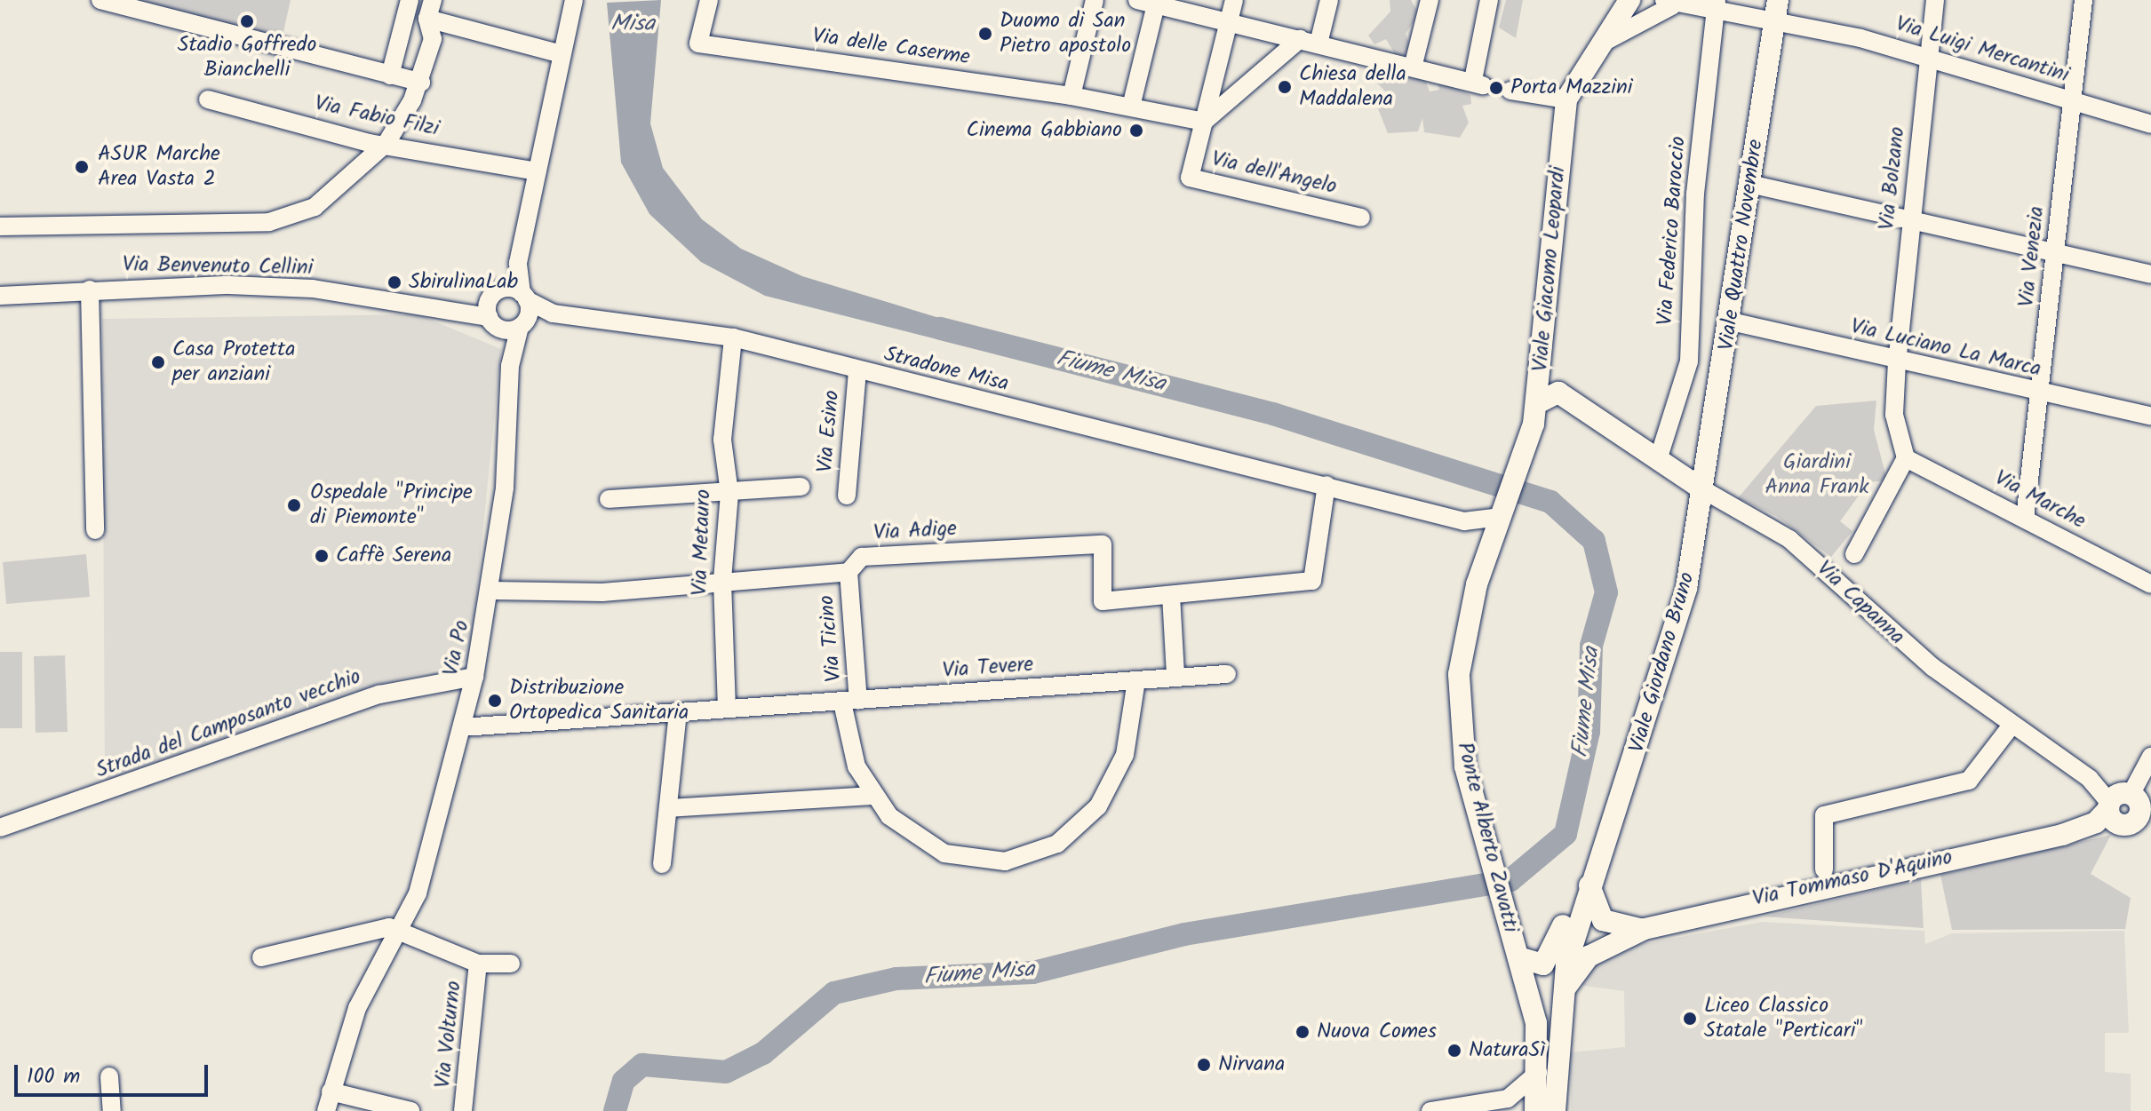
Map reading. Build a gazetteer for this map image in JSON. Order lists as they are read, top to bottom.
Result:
{
  "streets": {
    "main road": [
      "Viale Quattro Novembre",
      "Viale Giacomo Leopardi",
      "Viale Giordano Bruno",
      "Ponte Alberto Zavatti",
      "Via Tommaso D'Aquino"
    ],
    "street": [
      "Via delle Caserme",
      "Via Luigi Mercantini",
      "Via Fabio Filzi",
      "Via dell'Angelo",
      "Via Bolzano",
      "Via Federico Baroccio",
      "Via Venezia",
      "Via Benvenuto Cellini",
      "Via Luciano La Marca",
      "Stradone Misa",
      "Via Esino",
      "Via Marche",
      "Via Adige",
      "Via Metauro",
      "Via Capanna",
      "Via Ticino",
      "Via Po",
      "Via Tevere",
      "Strada del Camposanto vecchio",
      "Via Volturno"
    ]
  },
  "crossings": [
    ["Via delle Caserme", "Via dell'Angelo"],
    ["Via Luigi Mercantini", "Via Bolzano"],
    ["Via Luigi Mercantini", "Via Federico Baroccio"],
    ["Via Luigi Mercantini", "Viale Quattro Novembre"],
    ["Via Luigi Mercantini", "Via Venezia"],
    ["Via Luigi Mercantini", "Viale Giacomo Leopardi"],
    ["Via Bolzano", "Via Luciano La Marca"],
    ["Viale Quattro Novembre", "Via Luciano La Marca"],
    ["Viale Quattro Novembre", "Via Capanna"],
    ["Viale Quattro Novembre", "Viale Giordano Bruno"],
    ["Via Venezia", "Via Luciano La Marca"],
    ["Via Venezia", "Via Marche"],
    ["Via Benvenuto Cellini", "Stradone Misa"],
    ["Via Benvenuto Cellini", "Via Po"],
    ["Viale Giacomo Leopardi", "Stradone Misa"],
    ["Viale Giacomo Leopardi", "Ponte Alberto Zavatti"],
    ["Stradone Misa", "Via Esino"],
    ["Stradone Misa", "Via Metauro"],
    ["Stradone Misa", "Via Po"],
    ["Via Adige", "Via Metauro"],
    ["Via Adige", "Via Ticino"],
    ["Via Adige", "Via Po"],
    ["Via Metauro", "Via Tevere"],
    ["Via Capanna", "Viale Giordano Bruno"],
    ["Via Capanna", "Via Tommaso D'Aquino"],
    ["Via Ticino", "Via Tevere"],
    ["Via Po", "Via Tevere"],
    ["Via Po", "Strada del Camposanto vecchio"],
    ["Via Po", "Via Volturno"],
    ["Viale Giordano Bruno", "Ponte Alberto Zavatti"],
    ["Viale Giordano Bruno", "Via Tommaso D'Aquino"]
  ],
  "water": ["Misa", "Fiume Misa"],
  "parks": ["Giardini Anna Frank"],
  "places": [
    "Stadio Goffredo Bianchelli",
    "Duomo di San Pietro apostolo",
    "Chiesa della Maddalena",
    "Porta Mazzini",
    "Cinema Gabbiano",
    "ASUR Marche Area Vasta 2",
    "SbirulinaLab",
    "Casa Protetta per anziani",
    "Ospedale \"Principe di Piemonte\"",
    "Caffè Serena",
    "Distribuzione Ortopedica Sanitaria",
    "Liceo Classico Statale \"Perticari\"",
    "Nuova Comes",
    "NaturaSì",
    "Nirvana"
  ],
  "scale_bar": "100 m"
}
